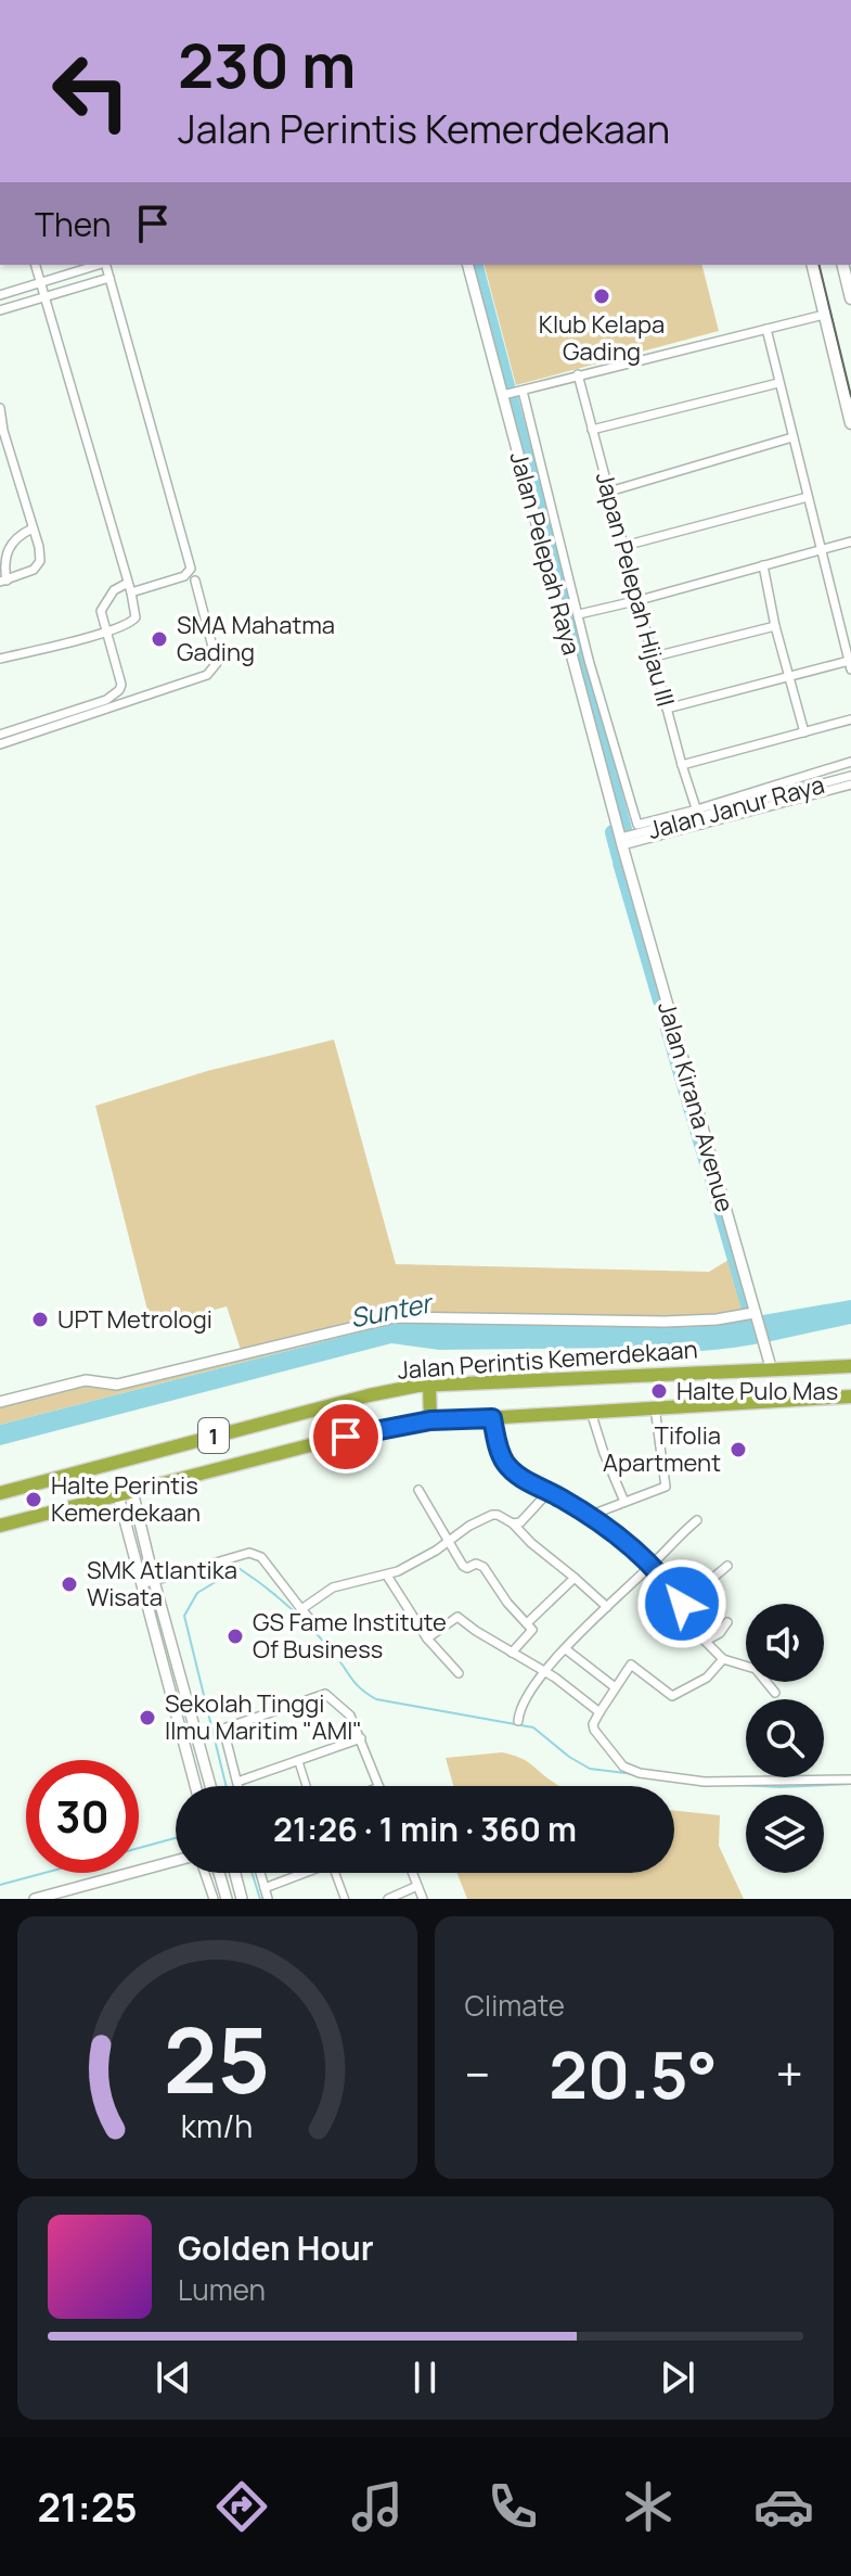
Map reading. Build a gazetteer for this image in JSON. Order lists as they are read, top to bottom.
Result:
{
  "streets": {
    "highway": ["Jalan Perintis Kemerdekaan", "1"],
    "street": [
      "Jalan Pelepah Raya",
      "Japan Pelepah Hijau III",
      "Jalan Janur Raya",
      "Jalan Kirana Avenue"
    ]
  },
  "crossings": [
    ["Jalan Pelepah Raya", "Japan Pelepah Hijau III"],
    ["Jalan Pelepah Raya", "Jalan Janur Raya"],
    ["Jalan Pelepah Raya", "Jalan Kirana Avenue"],
    ["Japan Pelepah Hijau III", "Jalan Janur Raya"],
    ["Jalan Janur Raya", "Jalan Kirana Avenue"],
    ["Jalan Kirana Avenue", "Jalan Perintis Kemerdekaan"]
  ],
  "water": ["Sunter"],
  "places": [
    "Klub Kelapa Gading",
    "SMA Mahatma Gading",
    "UPT Metrologi",
    "Halte Pulo Mas",
    "Tifolia Apartment",
    "Halte Perintis Kemerdekaan",
    "SMK Atlantika Wisata",
    "GS Fame Institute Of Business",
    "Sekolah Tinggi Ilmu Maritim \"AMI\""
  ],
  "page": {
    "turn": ["230 m", "Jalan Perintis Kemerdekaan"],
    "then": "Then",
    "limit": "30",
    "trip": "21:26 · 1 min · 360 m",
    "tile": "Climate",
    "heat": ["−", "20.5°", "+"],
    "song": ["Golden Hour", "Lumen"],
    "tabs": "21:25",
    "gauge": ["25", "km/h"]
  }
}
